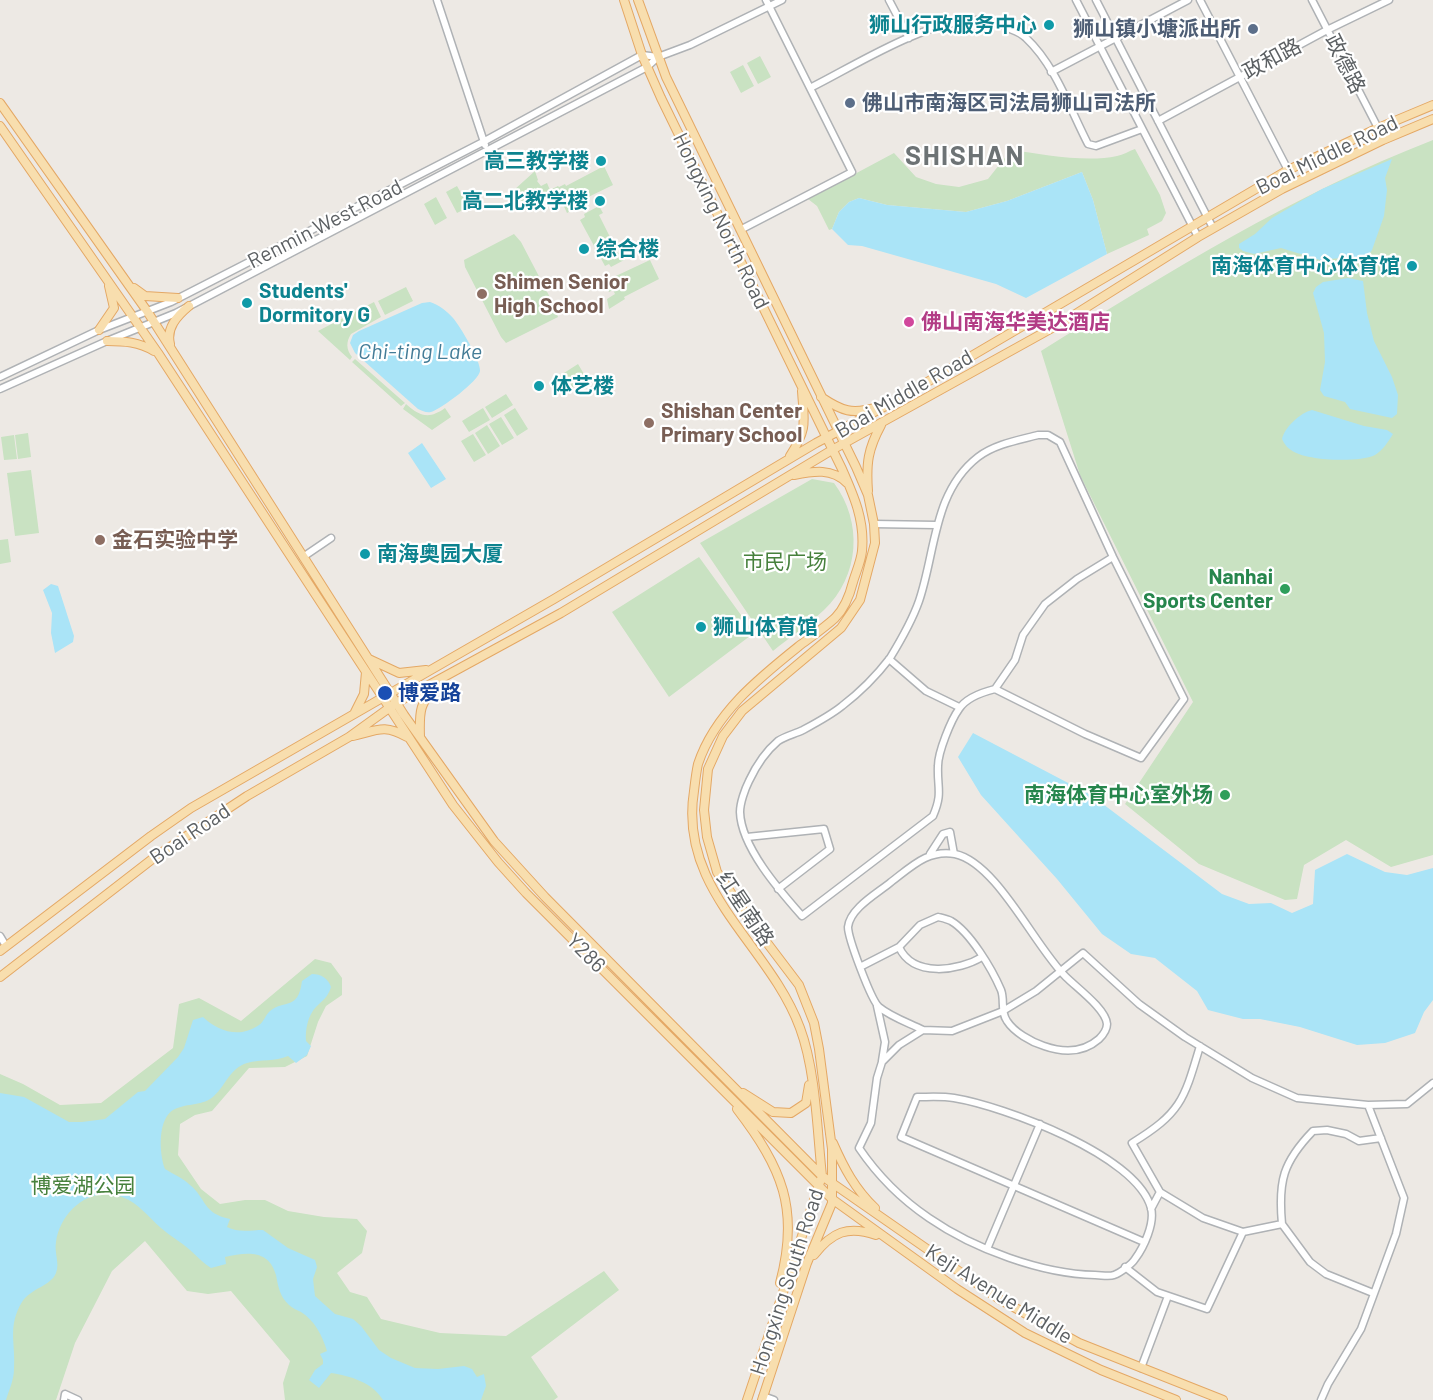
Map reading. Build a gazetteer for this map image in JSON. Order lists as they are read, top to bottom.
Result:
{
  "streets": {
    "main road": [
      "Boai Middle Road",
      "Hongxing North Road",
      "Boai Road",
      "红星南路",
      "Y286",
      "Hongxing South Road",
      "Keji Avenue Middle"
    ],
    "street": ["政和路", "政德路", "Renmin West Road"]
  },
  "crossings": [
    ["政和路", "政德路"],
    ["政德路", "Boai Middle Road"],
    ["Boai Middle Road", "Hongxing North Road"],
    ["Boai Middle Road", "Boai Road"],
    ["Boai Middle Road", "红星南路"],
    ["Boai Middle Road", "Y286"],
    ["Boai Middle Road", "Hongxing South Road"],
    ["Hongxing North Road", "Renmin West Road"],
    ["Hongxing North Road", "红星南路"],
    ["Hongxing North Road", "Hongxing South Road"],
    ["Boai Road", "Y286"],
    ["红星南路", "Keji Avenue Middle"],
    ["Y286", "Hongxing South Road"],
    ["Y286", "Keji Avenue Middle"],
    ["Hongxing South Road", "Keji Avenue Middle"]
  ],
  "districts": ["SHISHAN"],
  "water": ["Chi-ting Lake"],
  "parks": ["市民广场", "博爱湖公园"],
  "places": [
    "狮山行政服务中心",
    "狮山镇小塘派出所",
    "佛山市南海区司法局狮山司法所",
    "高三教学楼",
    "高二北教学楼",
    "综合楼",
    "南海体育中心体育馆",
    "Shimen Senior High School",
    "Students' Dormitory G",
    "佛山南海华美达酒店",
    "体艺楼",
    "Shishan Center Primary School",
    "金石实验中学",
    "南海奥园大厦",
    "Nanhai Sports Center",
    "狮山体育馆",
    "博爱路",
    "南海体育中心室外场"
  ]
}
